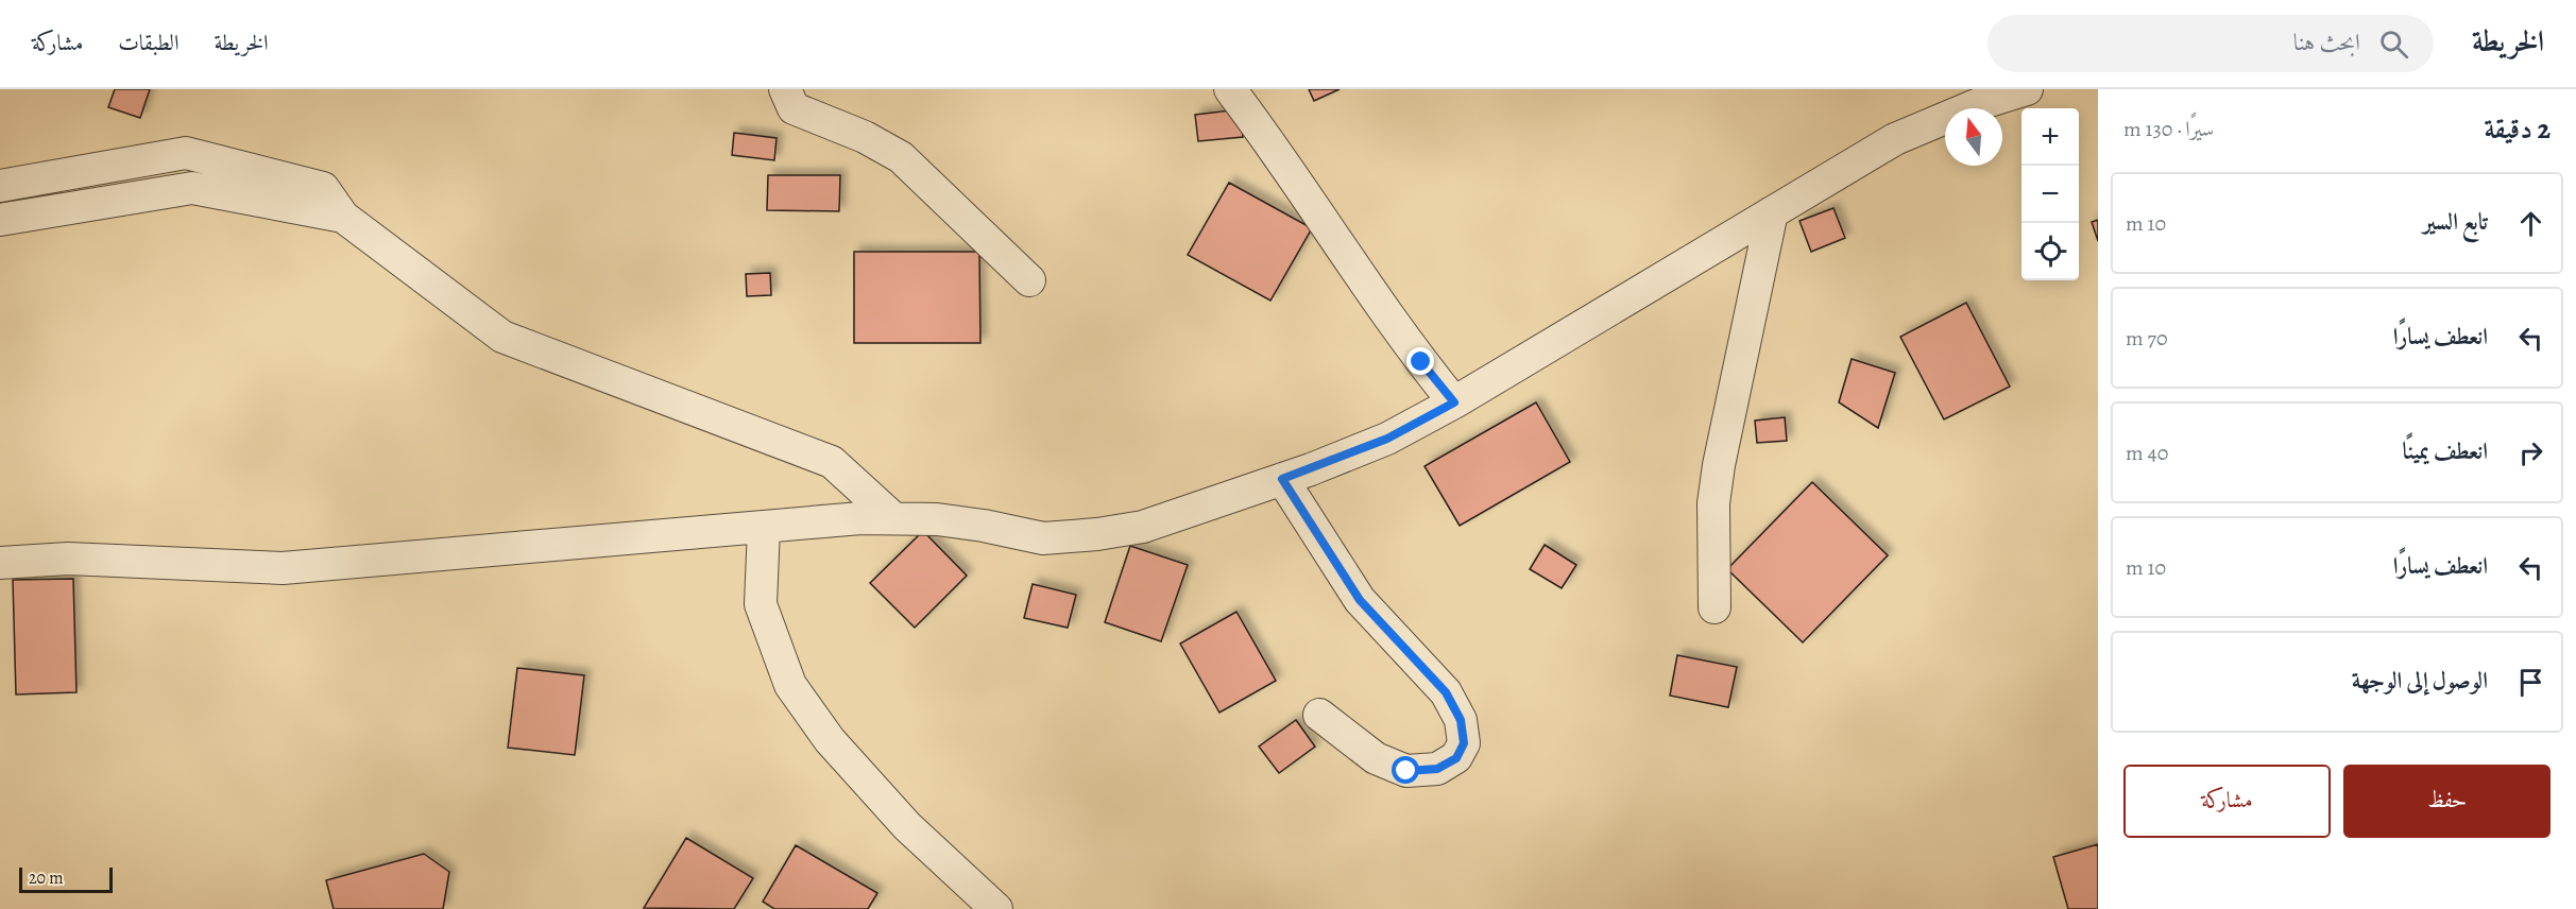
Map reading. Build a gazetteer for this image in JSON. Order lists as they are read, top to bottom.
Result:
{
  "scale_bar": "20 m",
  "north": "top",
  "page": {
    "header": "الخريطة",
    "search": "ابحث هنا",
    "nav": ["الخريطة", "الطبقات", "مشاركة"],
    "heading": ["2 دقيقة", "سيرًا · 130 m"],
    "map_buttons": ["+", "−"],
    "list": [
      ["تابع السير", "10 m"],
      ["انعطف يسارًا", "70 m"],
      ["انعطف يمينًا", "40 m"],
      ["انعطف يسارًا", "10 m"],
      "الوصول إلى الوجهة"
    ],
    "buttons": ["حفظ", "مشاركة"],
    "scale": "20 m"
  }
}
